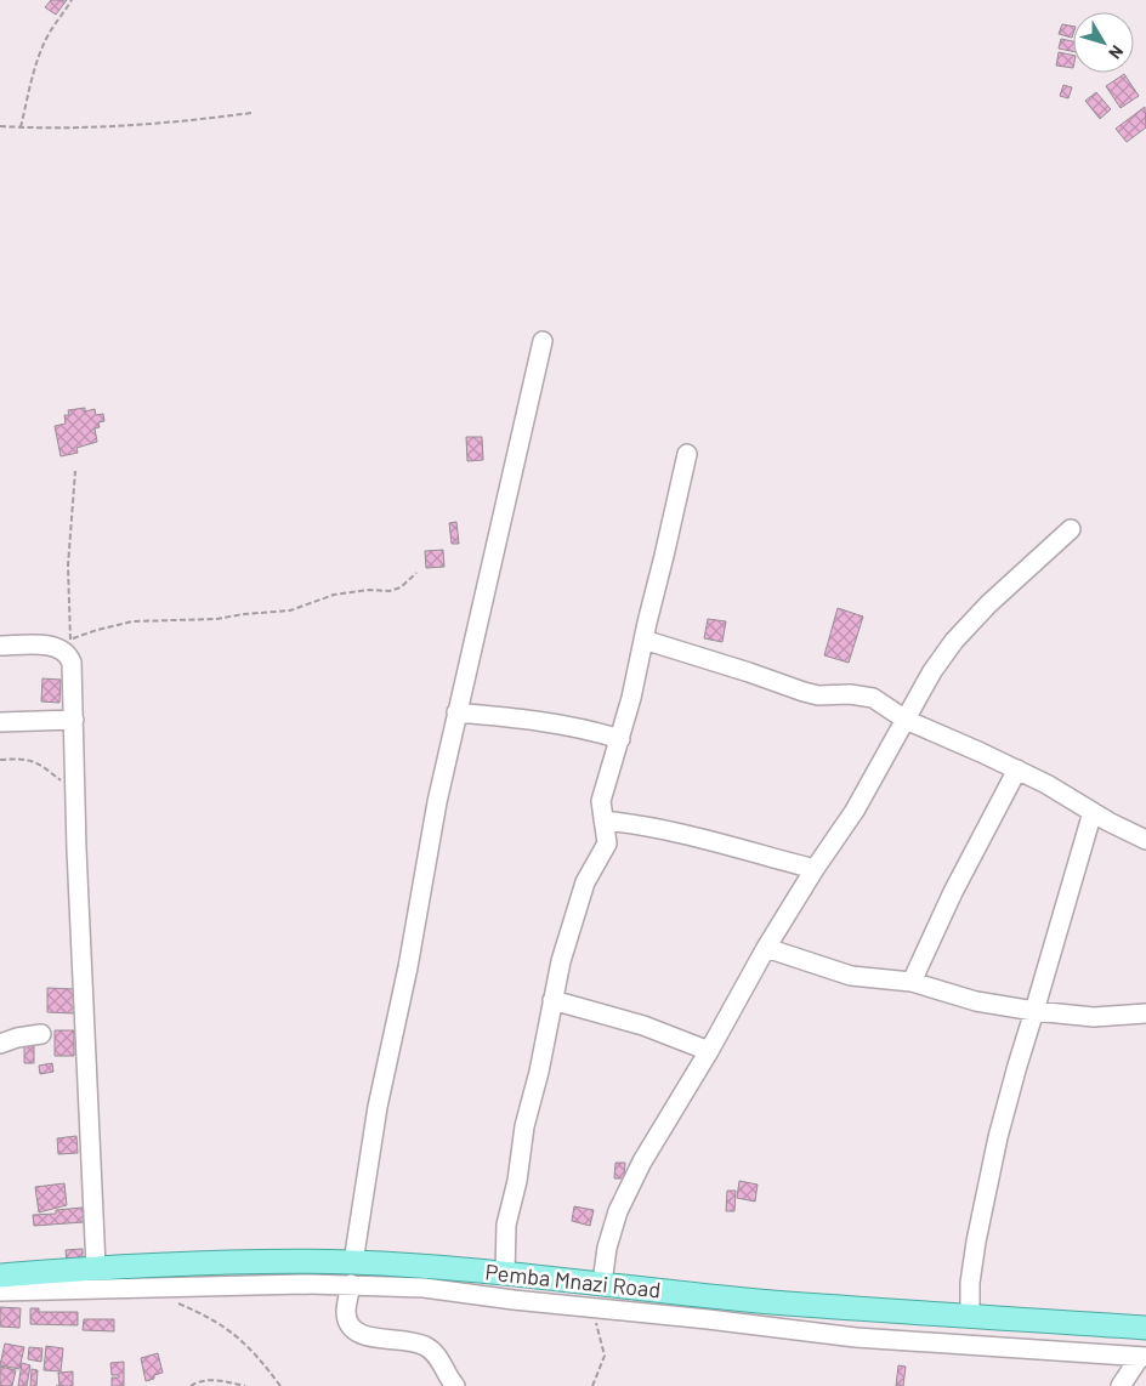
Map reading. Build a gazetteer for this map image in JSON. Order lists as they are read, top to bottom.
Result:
{
  "streets": {
    "main road": ["Pemba Mnazi Road"]
  },
  "north": "bottom right"
}
